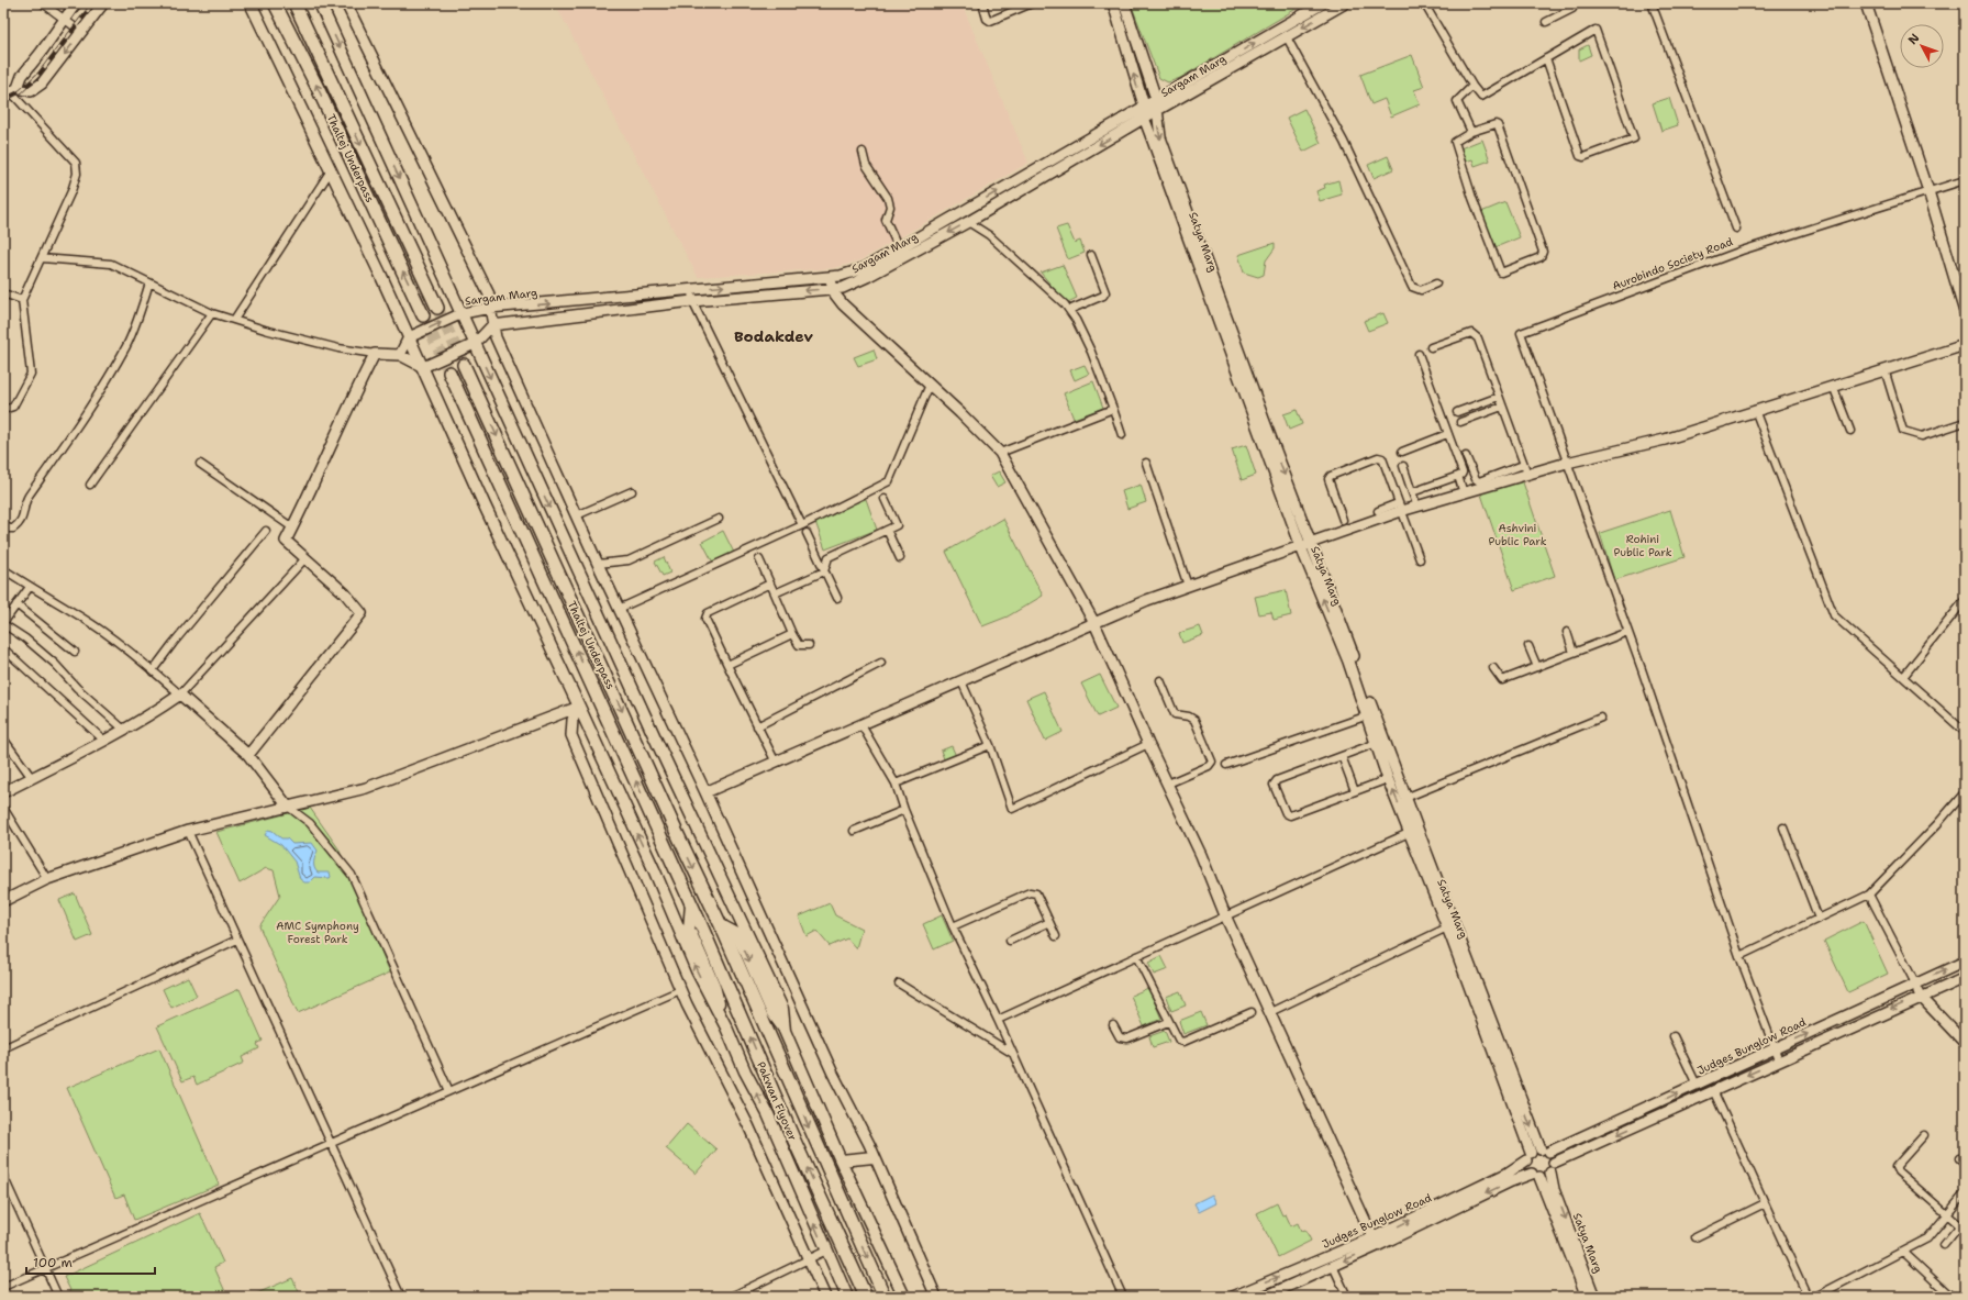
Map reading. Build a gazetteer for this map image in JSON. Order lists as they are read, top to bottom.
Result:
{
  "streets": {
    "highway": ["Thaltej Underpass", "Pakwan Flyover"],
    "street": [
      "Sargam Marg",
      "Satya Marg",
      "Aurobindo Society Road",
      "Judges Bunglow Road"
    ]
  },
  "crossings": [
    ["Sargam Marg", "Satya Marg"],
    ["Thaltej Underpass", "Pakwan Flyover"],
    ["Satya Marg", "Judges Bunglow Road"]
  ],
  "districts": ["Bodakdev"],
  "parks": ["Ashvini Public Park", "Rohini Public Park", "AMC Symphony Forest Park"],
  "scale_bar": "100 m",
  "north": "top left"
}
